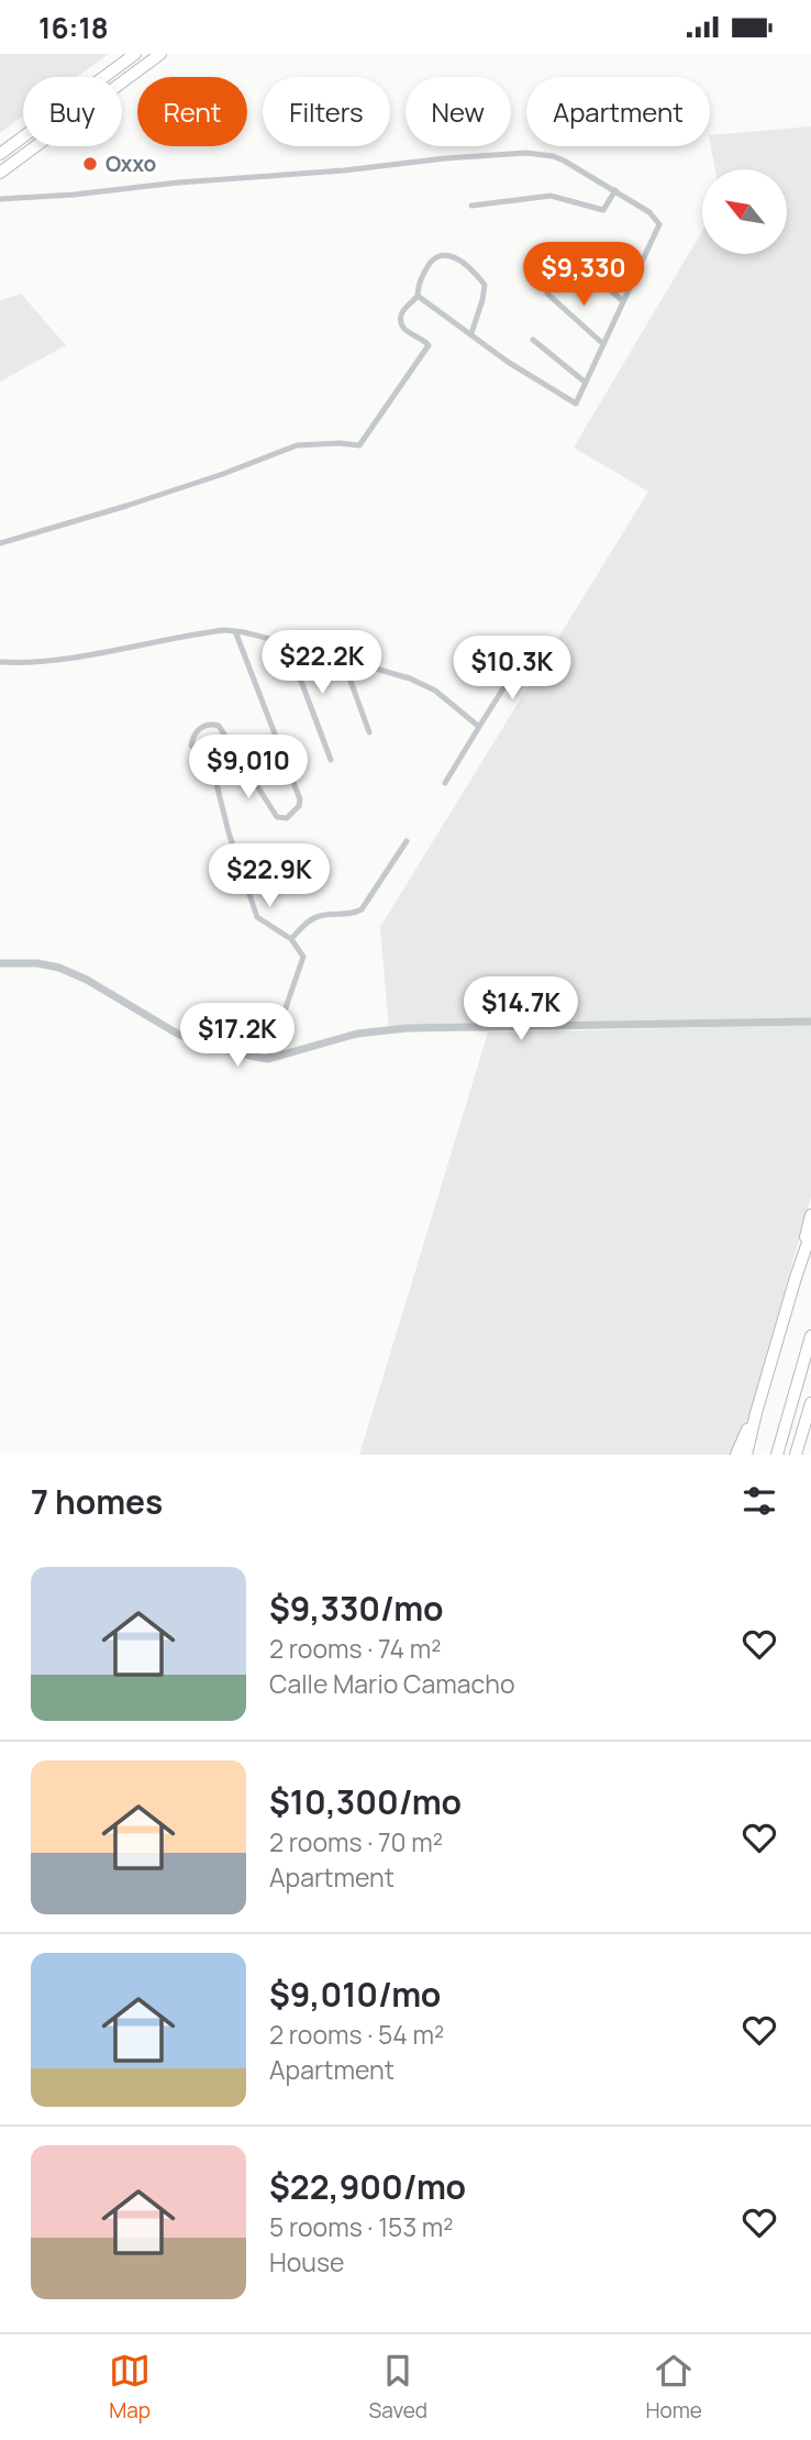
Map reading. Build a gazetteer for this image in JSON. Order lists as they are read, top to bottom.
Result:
{
  "places": ["Oxxo"],
  "north": "top left",
  "page": {
    "status": "16:18",
    "chip": [
      "Buy",
      "Rent",
      "Filters",
      "New",
      "Apartment"
    ],
    "price": [
      "$9,330",
      "$22.2K",
      "$10.3K",
      "$9,010",
      "$22.9K",
      "$14.7K",
      "$17.2K"
    ],
    "heading": "7 homes",
    "list": [
      {
        "name": "$9,330/mo",
        "note": "2 rooms · 74 m² · Calle Mario Camacho"
      },
      {
        "name": "$10,300/mo",
        "note": "2 rooms · 70 m² · Apartment"
      },
      {
        "name": "$9,010/mo",
        "note": "2 rooms · 54 m² · Apartment"
      },
      {
        "name": "$22,900/mo",
        "note": "5 rooms · 153 m² · House"
      }
    ],
    "tabs": ["Map", "Saved", "Home"]
  }
}
